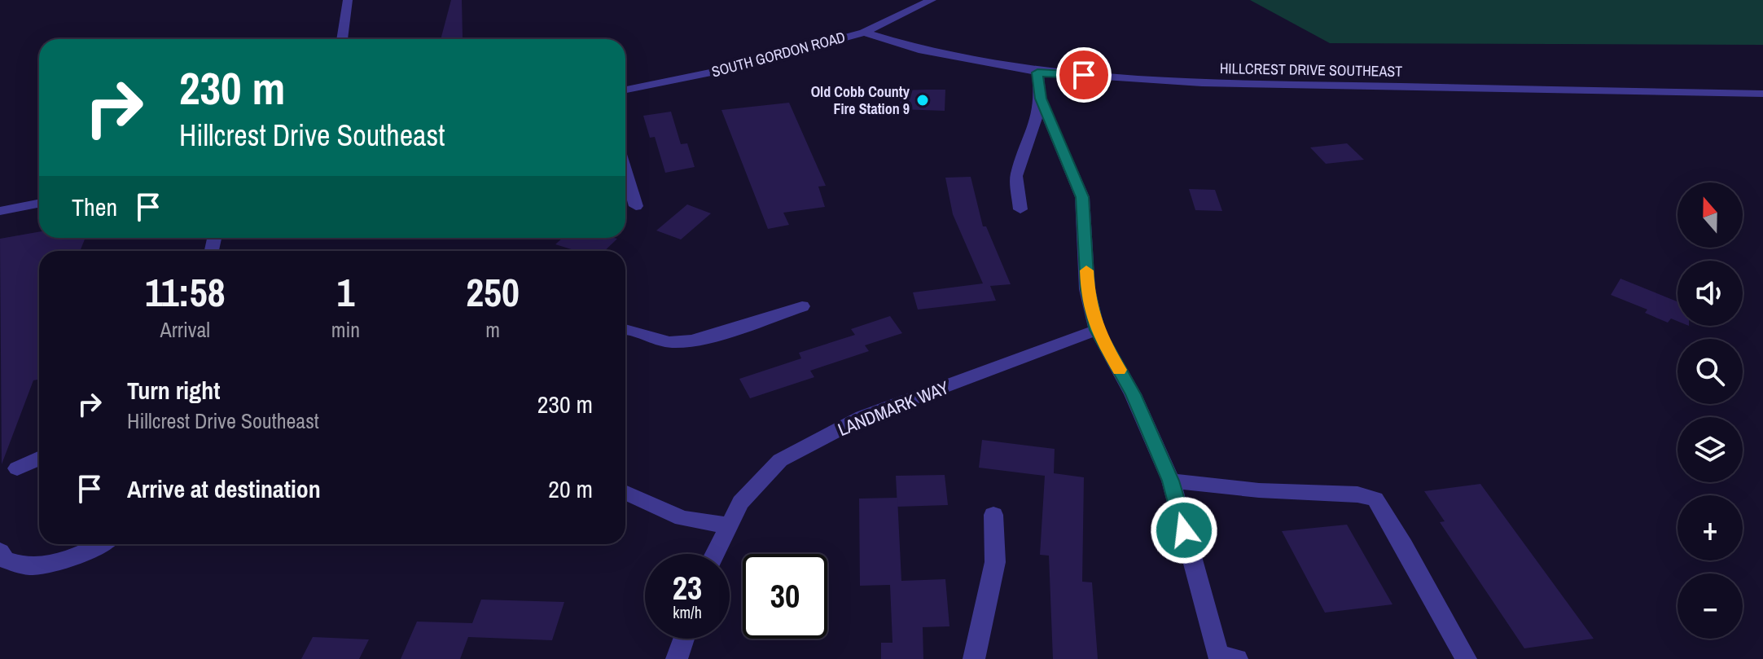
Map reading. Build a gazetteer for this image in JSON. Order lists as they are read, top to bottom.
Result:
{
  "streets": {
    "street": ["SOUTH GORDON ROAD", "HILLCREST DRIVE SOUTHEAST", "LANDMARK WAY"]
  },
  "crossings": [
    ["SOUTH GORDON ROAD", "HILLCREST DRIVE SOUTHEAST"]
  ],
  "places": ["Old Cobb County Fire Station 9"],
  "north": "top",
  "page": {
    "turn": ["230 m", "Hillcrest Drive Southeast"],
    "then": "Then",
    "map_buttons": ["+", "−"],
    "eta": [
      "11:58",
      "Arrival",
      "1",
      "min",
      "250",
      "m"
    ],
    "list": [
      {
        "name": "Turn right",
        "note": "Hillcrest Drive Southeast",
        "value": "230 m"
      },
      {
        "name": "Arrive at destination",
        "value": "20 m"
      }
    ],
    "speed": "23 km/h",
    "limit": "30"
  }
}
